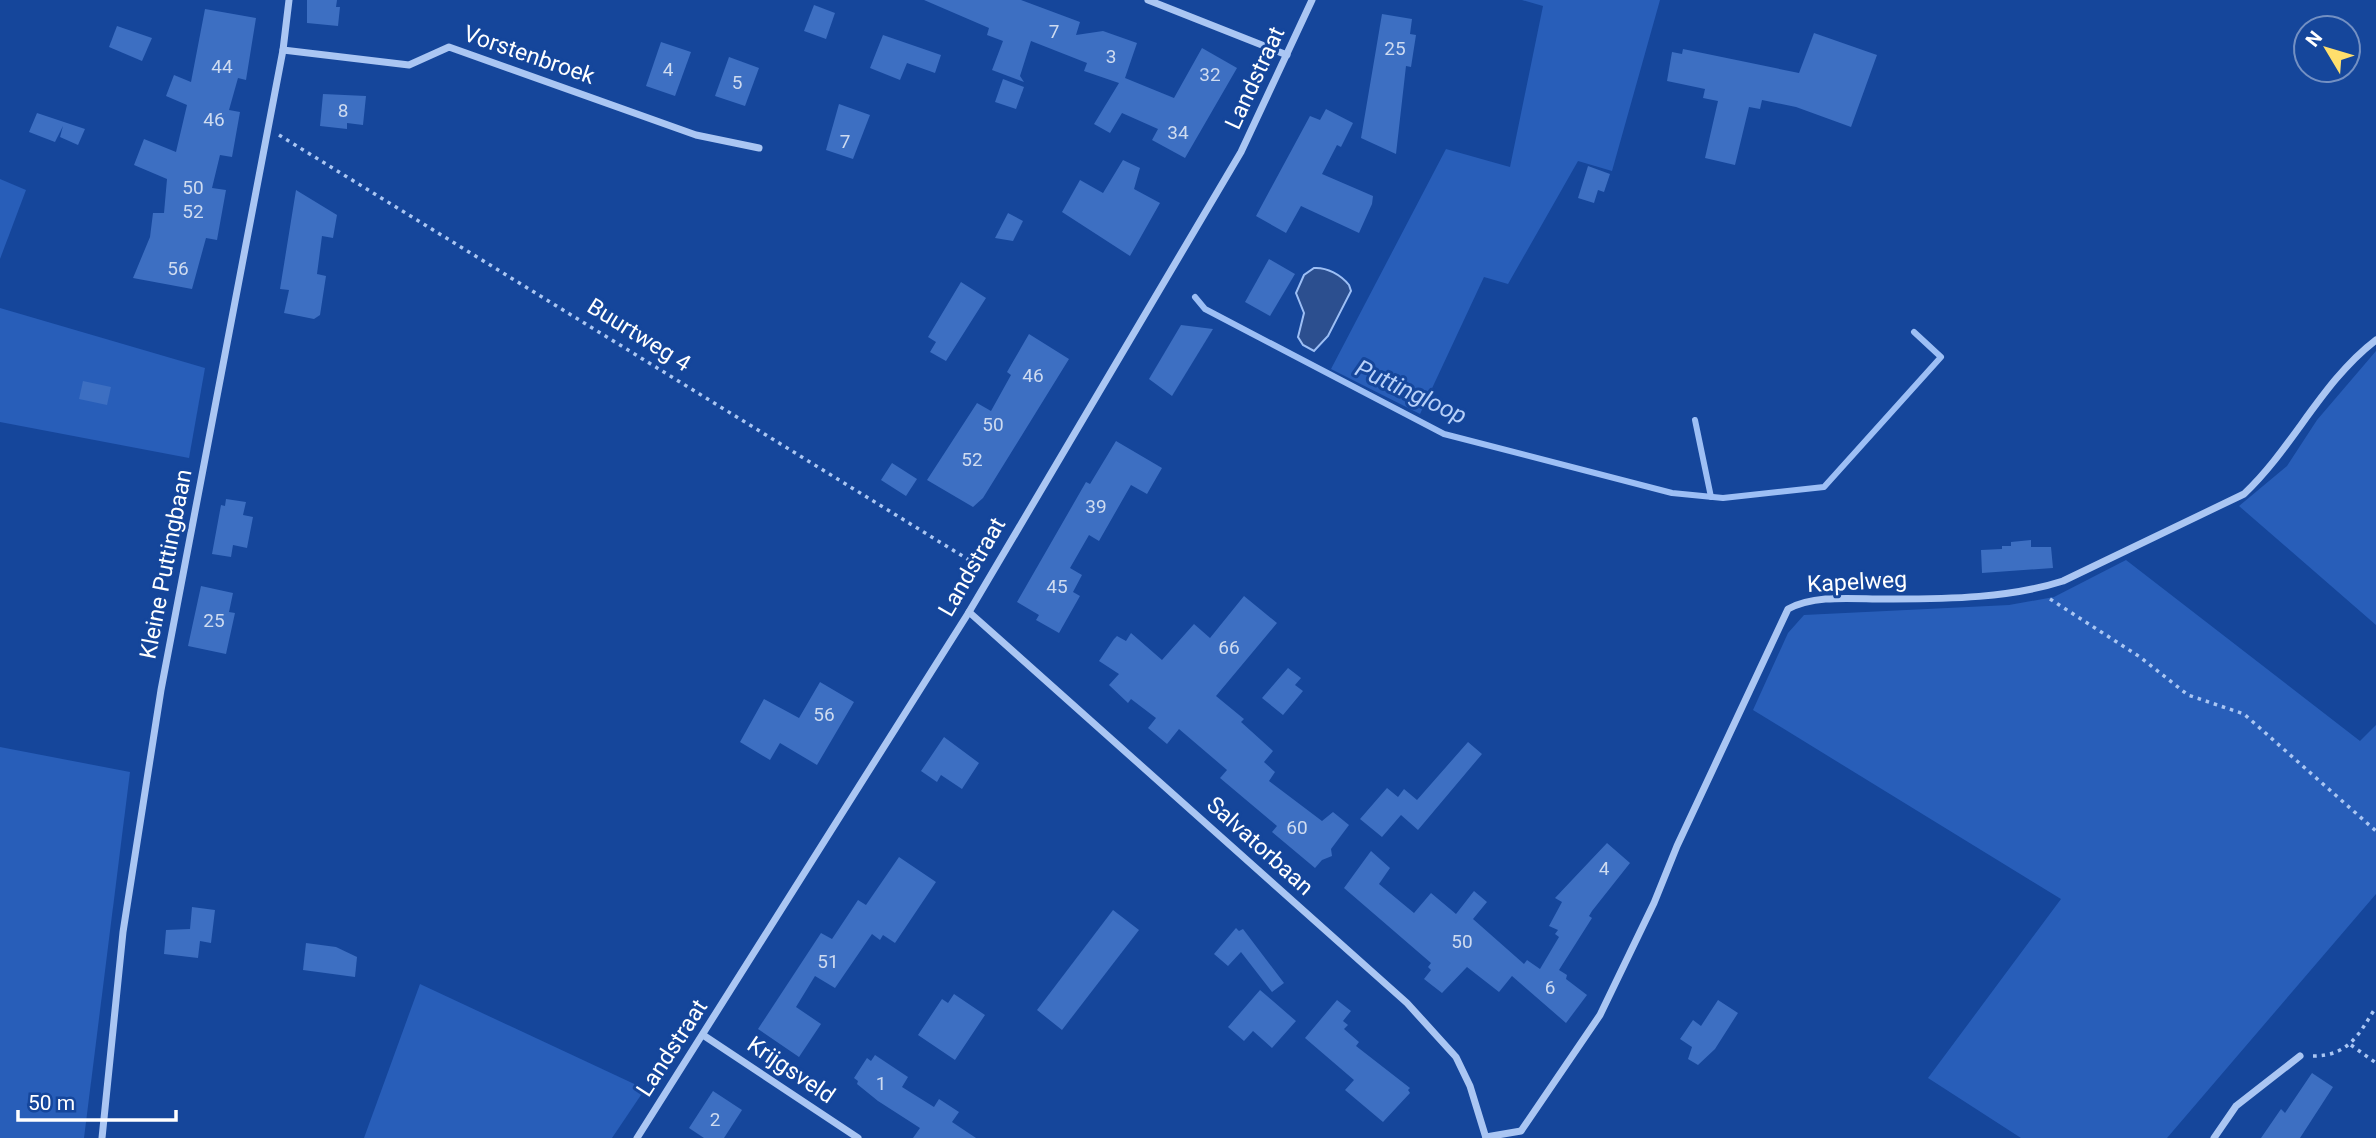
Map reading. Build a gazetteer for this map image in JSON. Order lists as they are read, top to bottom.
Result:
{
  "streets": {
    "street": [
      "Vorstenbroek",
      "Landstraat",
      "Kleine Puttingbaan",
      "Kapelweg",
      "Salvatorbaan",
      "Krijgsveld"
    ],
    "path": ["Buurtweg 4"]
  },
  "crossings": [
    ["Vorstenbroek", "Kleine Puttingbaan"],
    ["Landstraat", "Buurtweg 4"],
    ["Landstraat", "Salvatorbaan"],
    ["Landstraat", "Krijgsveld"],
    ["Buurtweg 4", "Kleine Puttingbaan"],
    ["Kapelweg", "Salvatorbaan"]
  ],
  "water": ["Puttingloop"],
  "house_numbers": [
    "7",
    "25",
    "3",
    "44",
    "4",
    "32",
    "5",
    "8",
    "46",
    "34",
    "7",
    "50",
    "52",
    "56",
    "46",
    "50",
    "52",
    "39",
    "45",
    "25",
    "66",
    "56",
    "60",
    "4",
    "50",
    "51",
    "6",
    "1",
    "2"
  ],
  "scale_bar": "50 m",
  "north": "top left"
}
